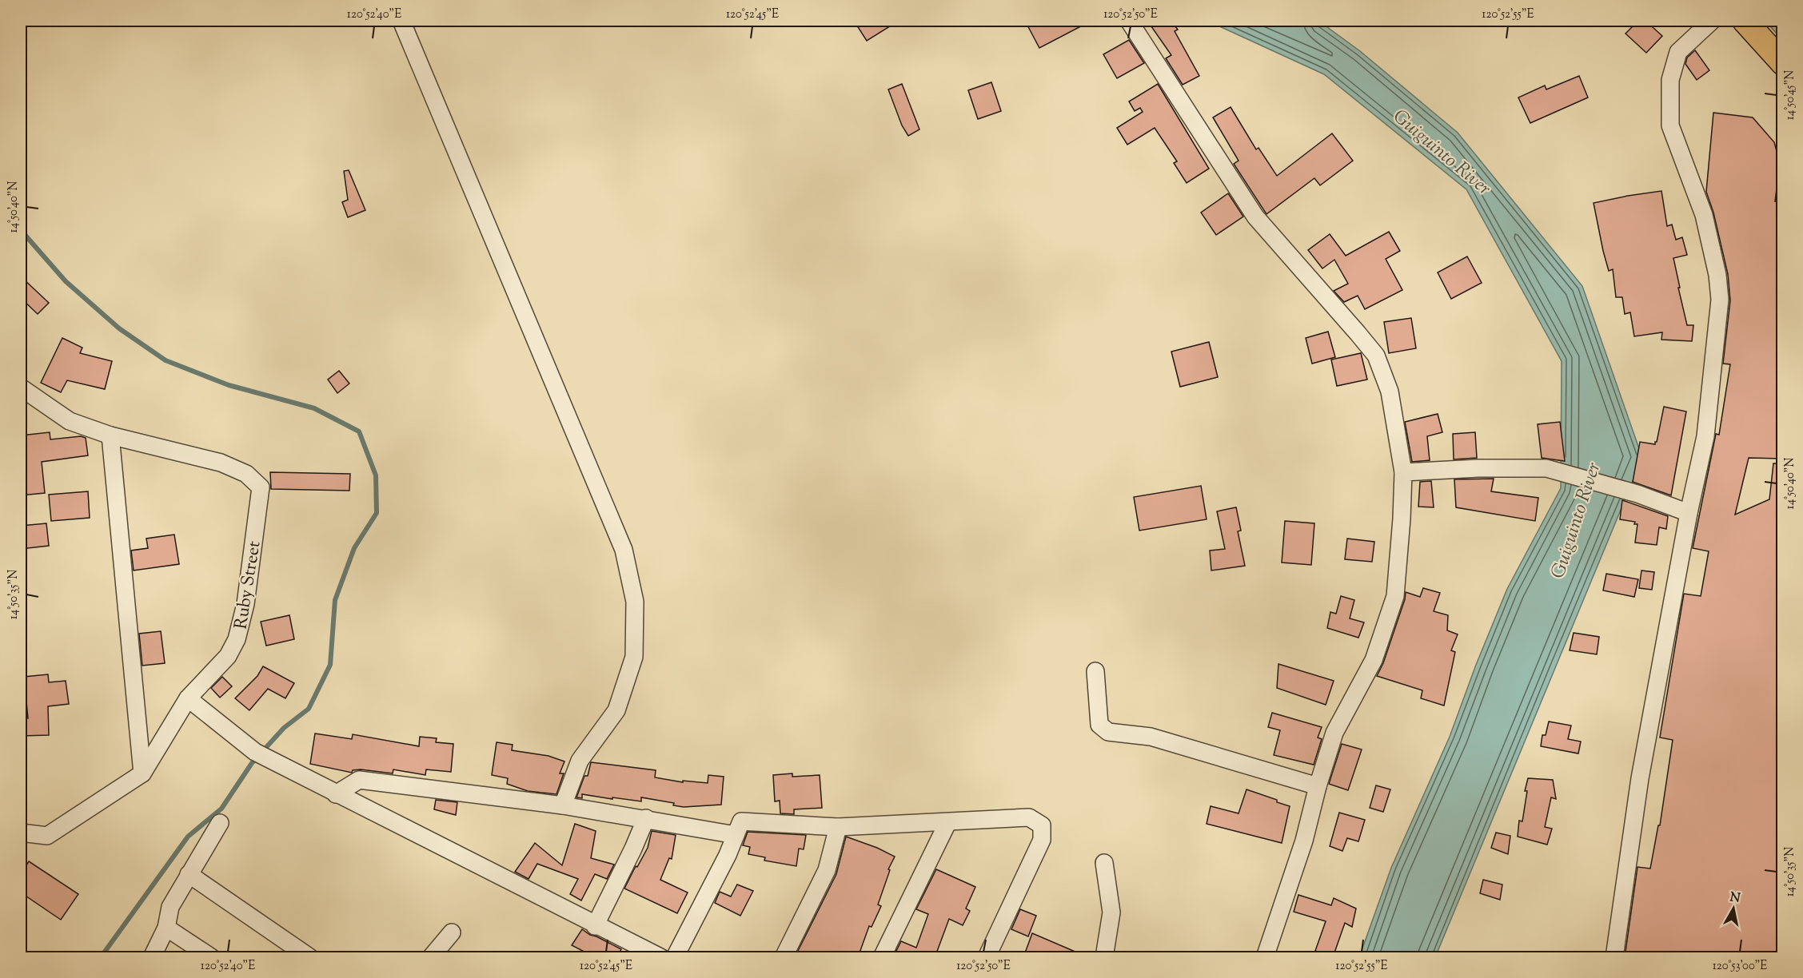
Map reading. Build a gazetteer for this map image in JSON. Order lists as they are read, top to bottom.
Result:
{
  "streets": {
    "street": ["Ruby Street"]
  },
  "water": ["Guiguinto River"],
  "north": "top",
  "coordinates": [
    "120°52'40\"E",
    "120°52'45\"E",
    "120°52'50\"E",
    "120°52'55\"E",
    "14°50'45\"N",
    "14°50'40\"N",
    "14°50'35\"N",
    "120°53'00\"E"
  ]
}
